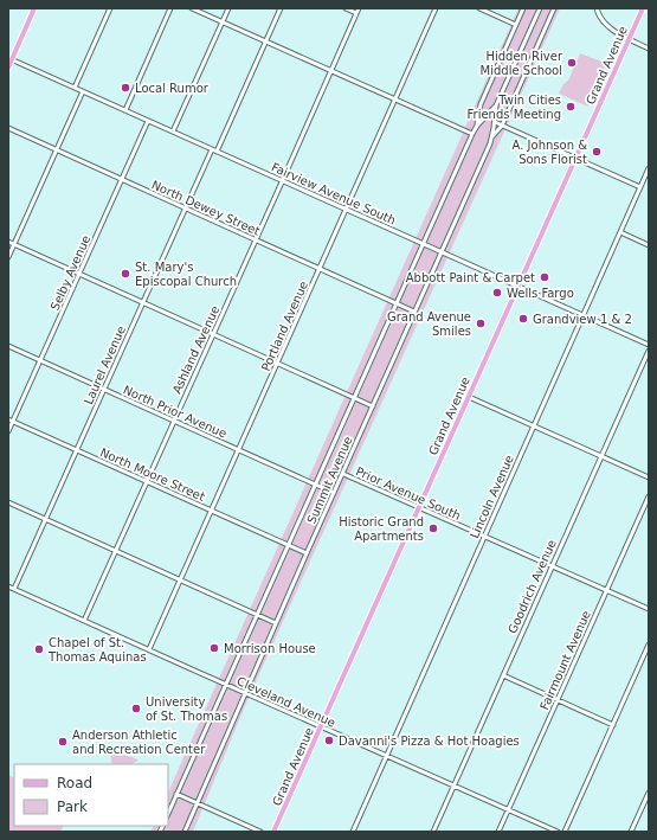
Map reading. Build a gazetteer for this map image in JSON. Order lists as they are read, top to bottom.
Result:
{
  "streets": {
    "main road": ["Grand Avenue"],
    "street": [
      "Fairview Avenue South",
      "North Dewey Street",
      "Selby Avenue",
      "Portland Avenue",
      "Ashland Avenue",
      "Laurel Avenue",
      "North Prior Avenue",
      "North Moore Street",
      "Summit Avenue",
      "Prior Avenue South",
      "Lincoln Avenue",
      "Goodrich Avenue",
      "Fairmount Avenue",
      "Cleveland Avenue"
    ]
  },
  "crossings": [
    ["Grand Avenue", "Fairview Avenue South"],
    ["Grand Avenue", "Prior Avenue South"],
    ["Grand Avenue", "Cleveland Avenue"],
    ["Fairview Avenue South", "Selby Avenue"],
    ["Fairview Avenue South", "Portland Avenue"],
    ["Fairview Avenue South", "Ashland Avenue"],
    ["Fairview Avenue South", "Laurel Avenue"],
    ["Fairview Avenue South", "Summit Avenue"],
    ["Fairview Avenue South", "Lincoln Avenue"],
    ["North Dewey Street", "Selby Avenue"],
    ["North Dewey Street", "Portland Avenue"],
    ["North Dewey Street", "Ashland Avenue"],
    ["North Dewey Street", "Laurel Avenue"],
    ["North Dewey Street", "Summit Avenue"],
    ["Selby Avenue", "North Prior Avenue"],
    ["Selby Avenue", "North Moore Street"],
    ["Portland Avenue", "North Prior Avenue"],
    ["Portland Avenue", "North Moore Street"],
    ["Portland Avenue", "Cleveland Avenue"],
    ["Ashland Avenue", "North Prior Avenue"],
    ["Ashland Avenue", "North Moore Street"],
    ["Ashland Avenue", "Cleveland Avenue"],
    ["Laurel Avenue", "North Prior Avenue"],
    ["Laurel Avenue", "North Moore Street"],
    ["Laurel Avenue", "Cleveland Avenue"],
    ["North Prior Avenue", "Summit Avenue"],
    ["North Moore Street", "Summit Avenue"],
    ["Summit Avenue", "Prior Avenue South"],
    ["Summit Avenue", "Cleveland Avenue"],
    ["Prior Avenue South", "Lincoln Avenue"],
    ["Prior Avenue South", "Goodrich Avenue"],
    ["Prior Avenue South", "Fairmount Avenue"],
    ["Lincoln Avenue", "Cleveland Avenue"],
    ["Goodrich Avenue", "Cleveland Avenue"],
    ["Fairmount Avenue", "Cleveland Avenue"]
  ],
  "places": [
    "Hidden River Middle School",
    "Local Rumor",
    "Twin Cities Friends Meeting",
    "A. Johnson & Sons Florist",
    "St. Mary's Episcopal Church",
    "Abbott Paint & Carpet",
    "Wells Fargo",
    "Grandview 1 & 2",
    "Grand Avenue Smiles",
    "Historic Grand Apartments",
    "Morrison House",
    "Chapel of St. Thomas Aquinas",
    "University of St. Thomas",
    "Davanni's Pizza & Hot Hoagies",
    "Anderson Athletic and Recreation Center"
  ],
  "legend": ["Road", "Park"]
}
